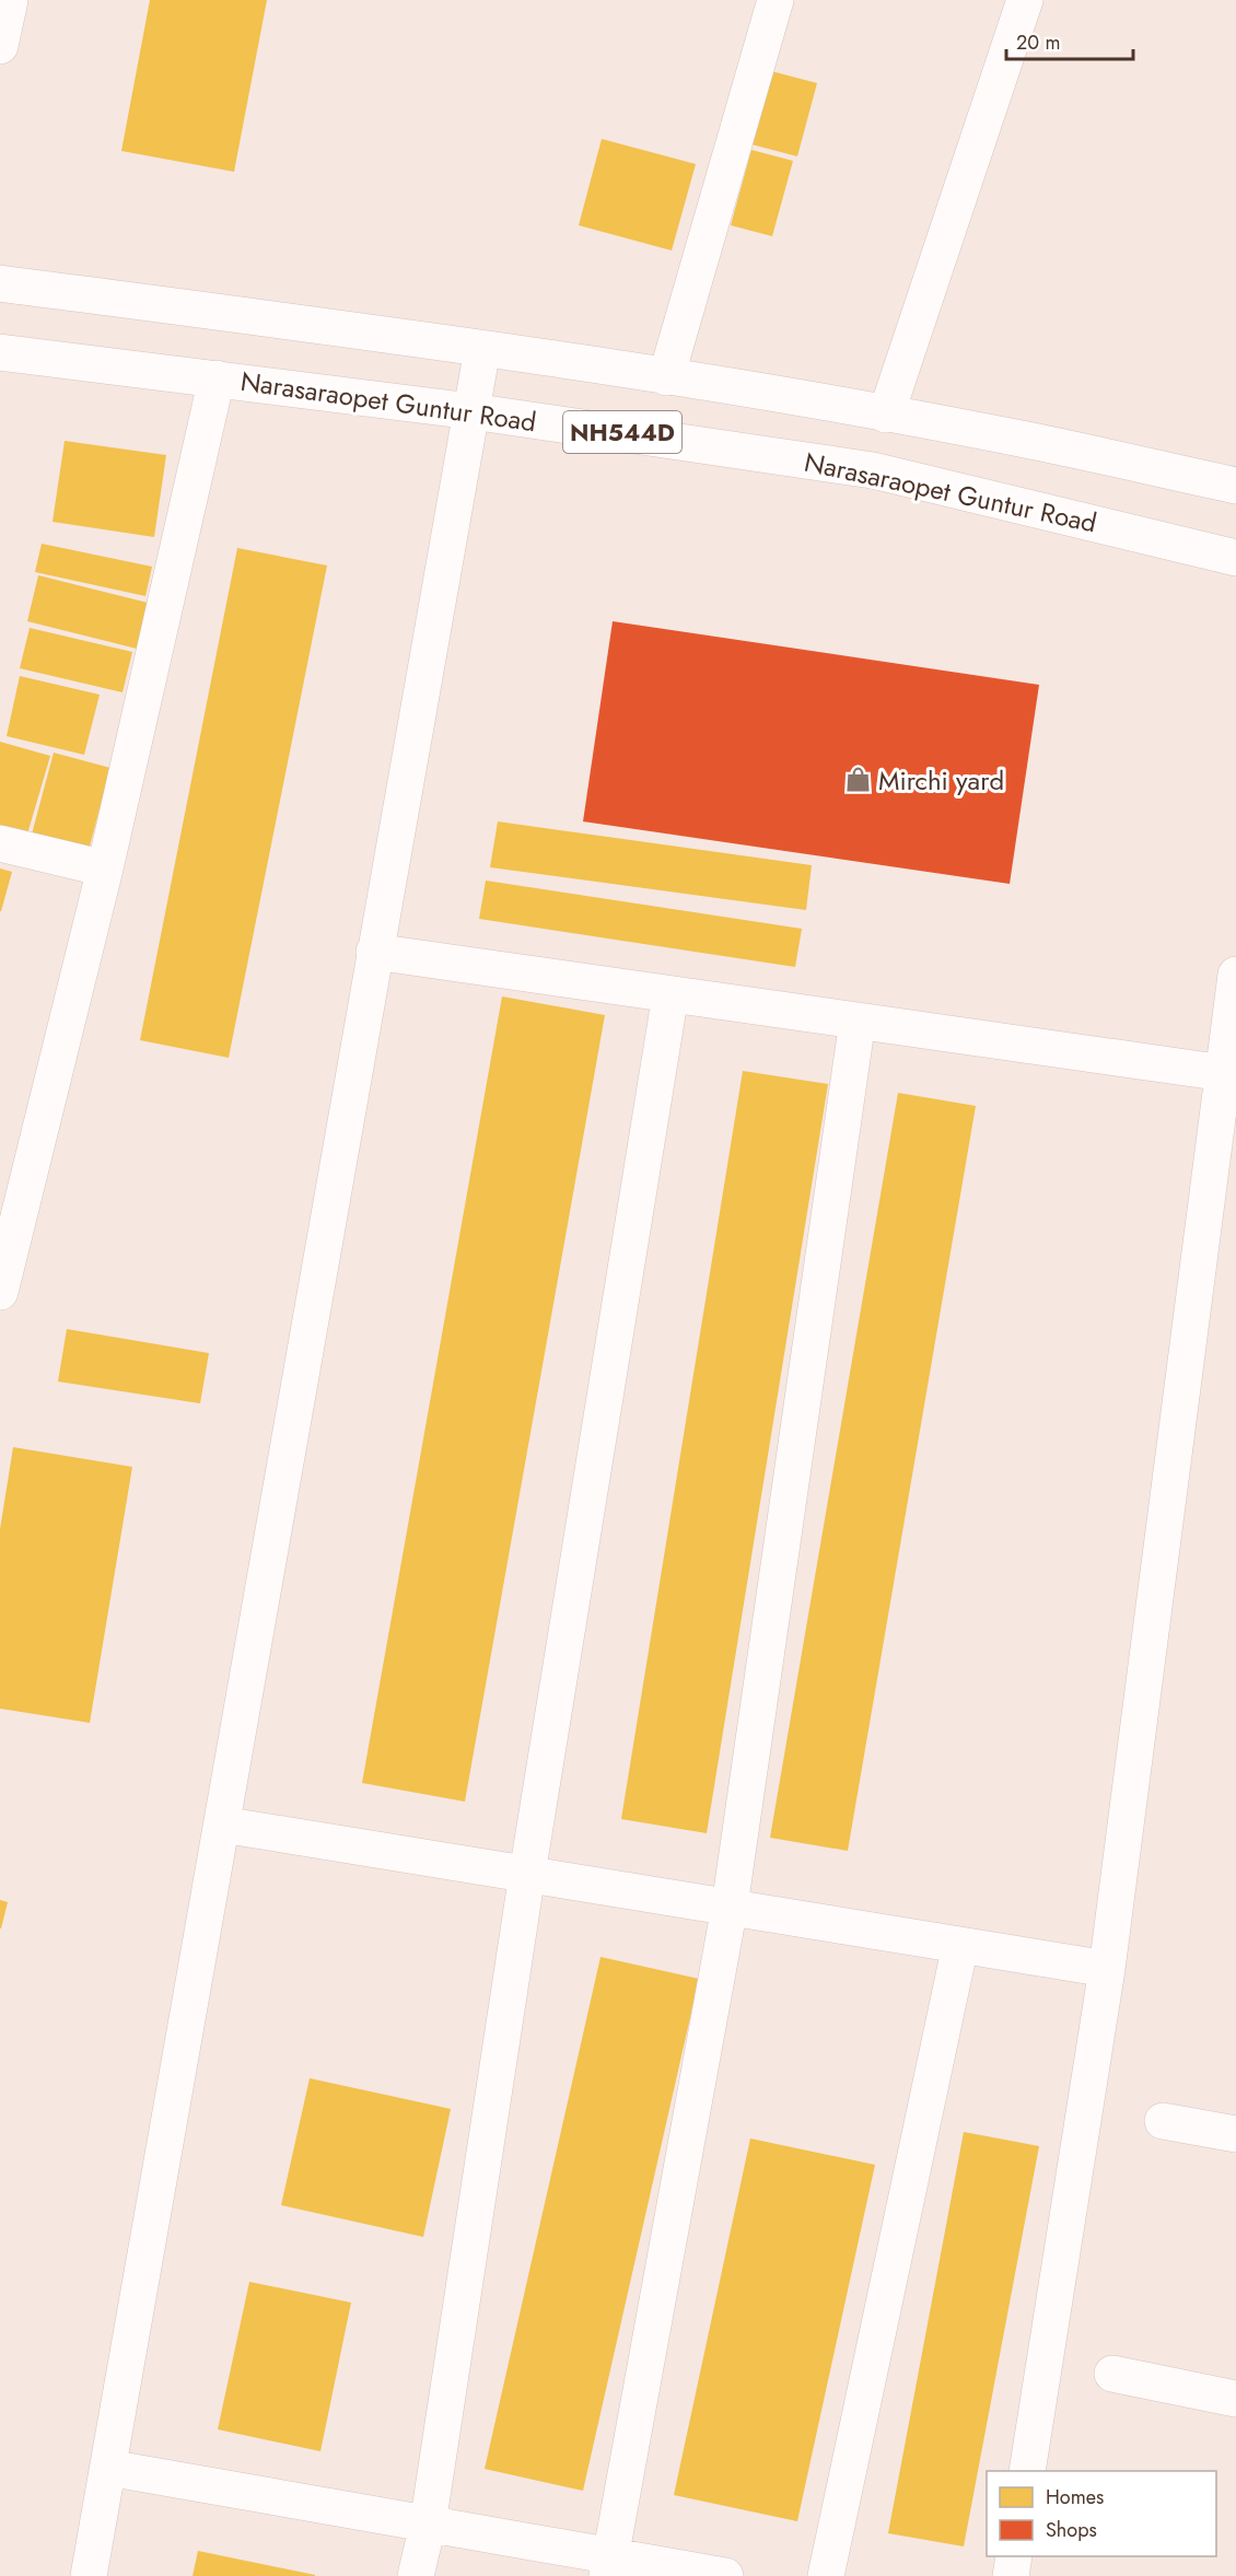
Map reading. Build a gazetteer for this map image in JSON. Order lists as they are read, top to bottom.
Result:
{
  "streets": {
    "main road": ["Narasaraopet Guntur Road", "NH544D"]
  },
  "places": {
    "shop": ["Mirchi yard"]
  },
  "legend": ["Homes", "Shops"],
  "scale_bar": "20 m"
}
